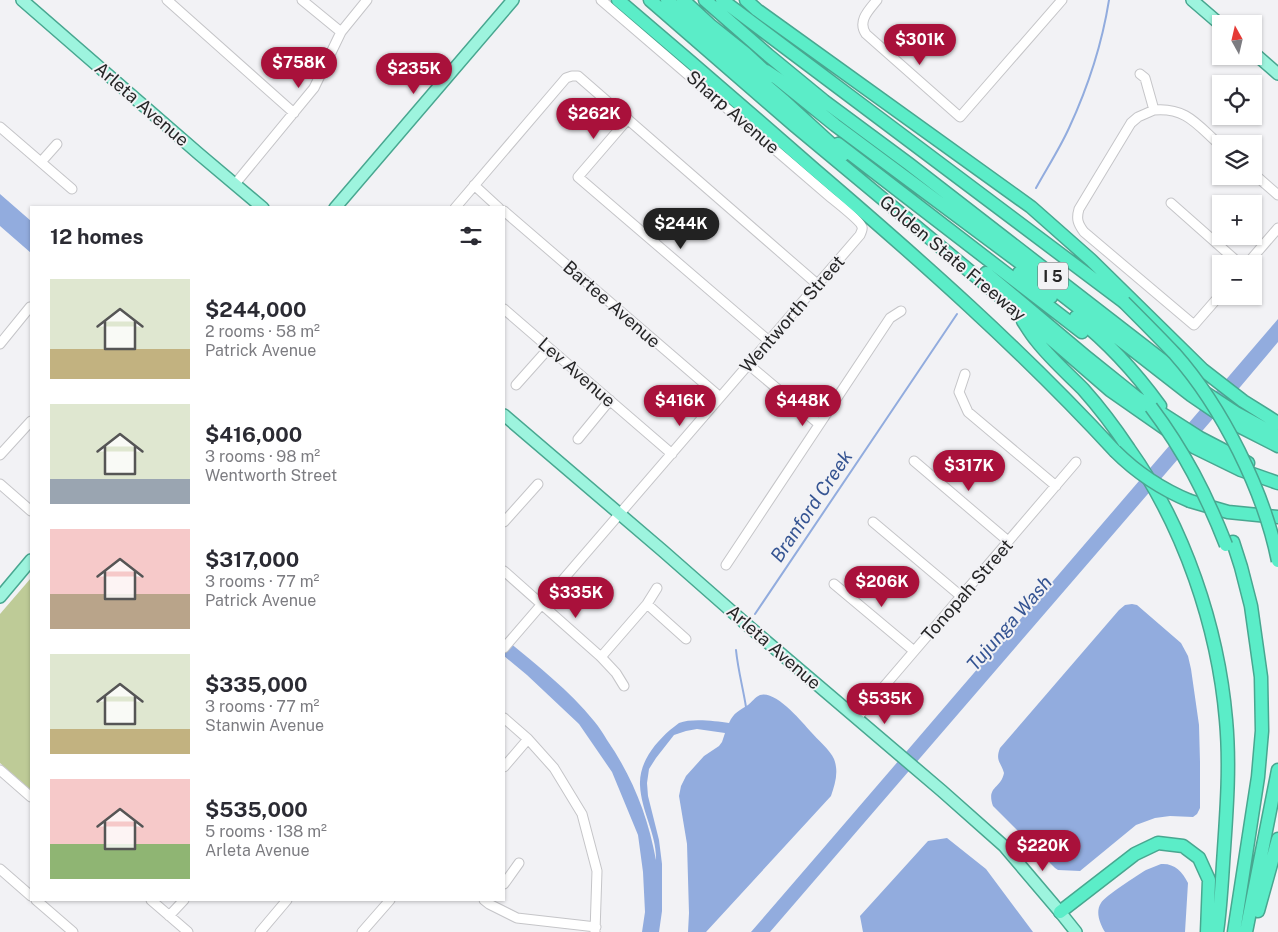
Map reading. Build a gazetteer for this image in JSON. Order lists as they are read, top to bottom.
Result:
{
  "streets": {
    "highway": ["Golden State Freeway", "I 5"],
    "main road": ["Arleta Avenue"],
    "street": [
      "Sharp Avenue",
      "Bartee Avenue",
      "Wentworth Street",
      "Lev Avenue",
      "Tonopah Street"
    ]
  },
  "crossings": [
    ["Arleta Avenue", "Wentworth Street"],
    ["Arleta Avenue", "Tonopah Street"],
    ["Sharp Avenue", "Wentworth Street"],
    ["Bartee Avenue", "Wentworth Street"],
    ["Wentworth Street", "Lev Avenue"]
  ],
  "water": ["Branford Creek", "Tujunga Wash"],
  "north": "top",
  "page": {
    "map_buttons": ["+", "−"],
    "price": [
      "$301K",
      "$758K",
      "$235K",
      "$262K",
      "$244K",
      "$416K",
      "$448K",
      "$317K",
      "$206K",
      "$335K",
      "$535K",
      "$220K"
    ],
    "heading": "12 homes",
    "list": [
      {
        "name": "$244,000",
        "note": "2 rooms · 58 m² · Patrick Avenue"
      },
      {
        "name": "$416,000",
        "note": "3 rooms · 98 m² · Wentworth Street"
      },
      {
        "name": "$317,000",
        "note": "3 rooms · 77 m² · Patrick Avenue"
      },
      {
        "name": "$335,000",
        "note": "3 rooms · 77 m² · Stanwin Avenue"
      },
      {
        "name": "$535,000",
        "note": "5 rooms · 138 m² · Arleta Avenue"
      }
    ]
  }
}
